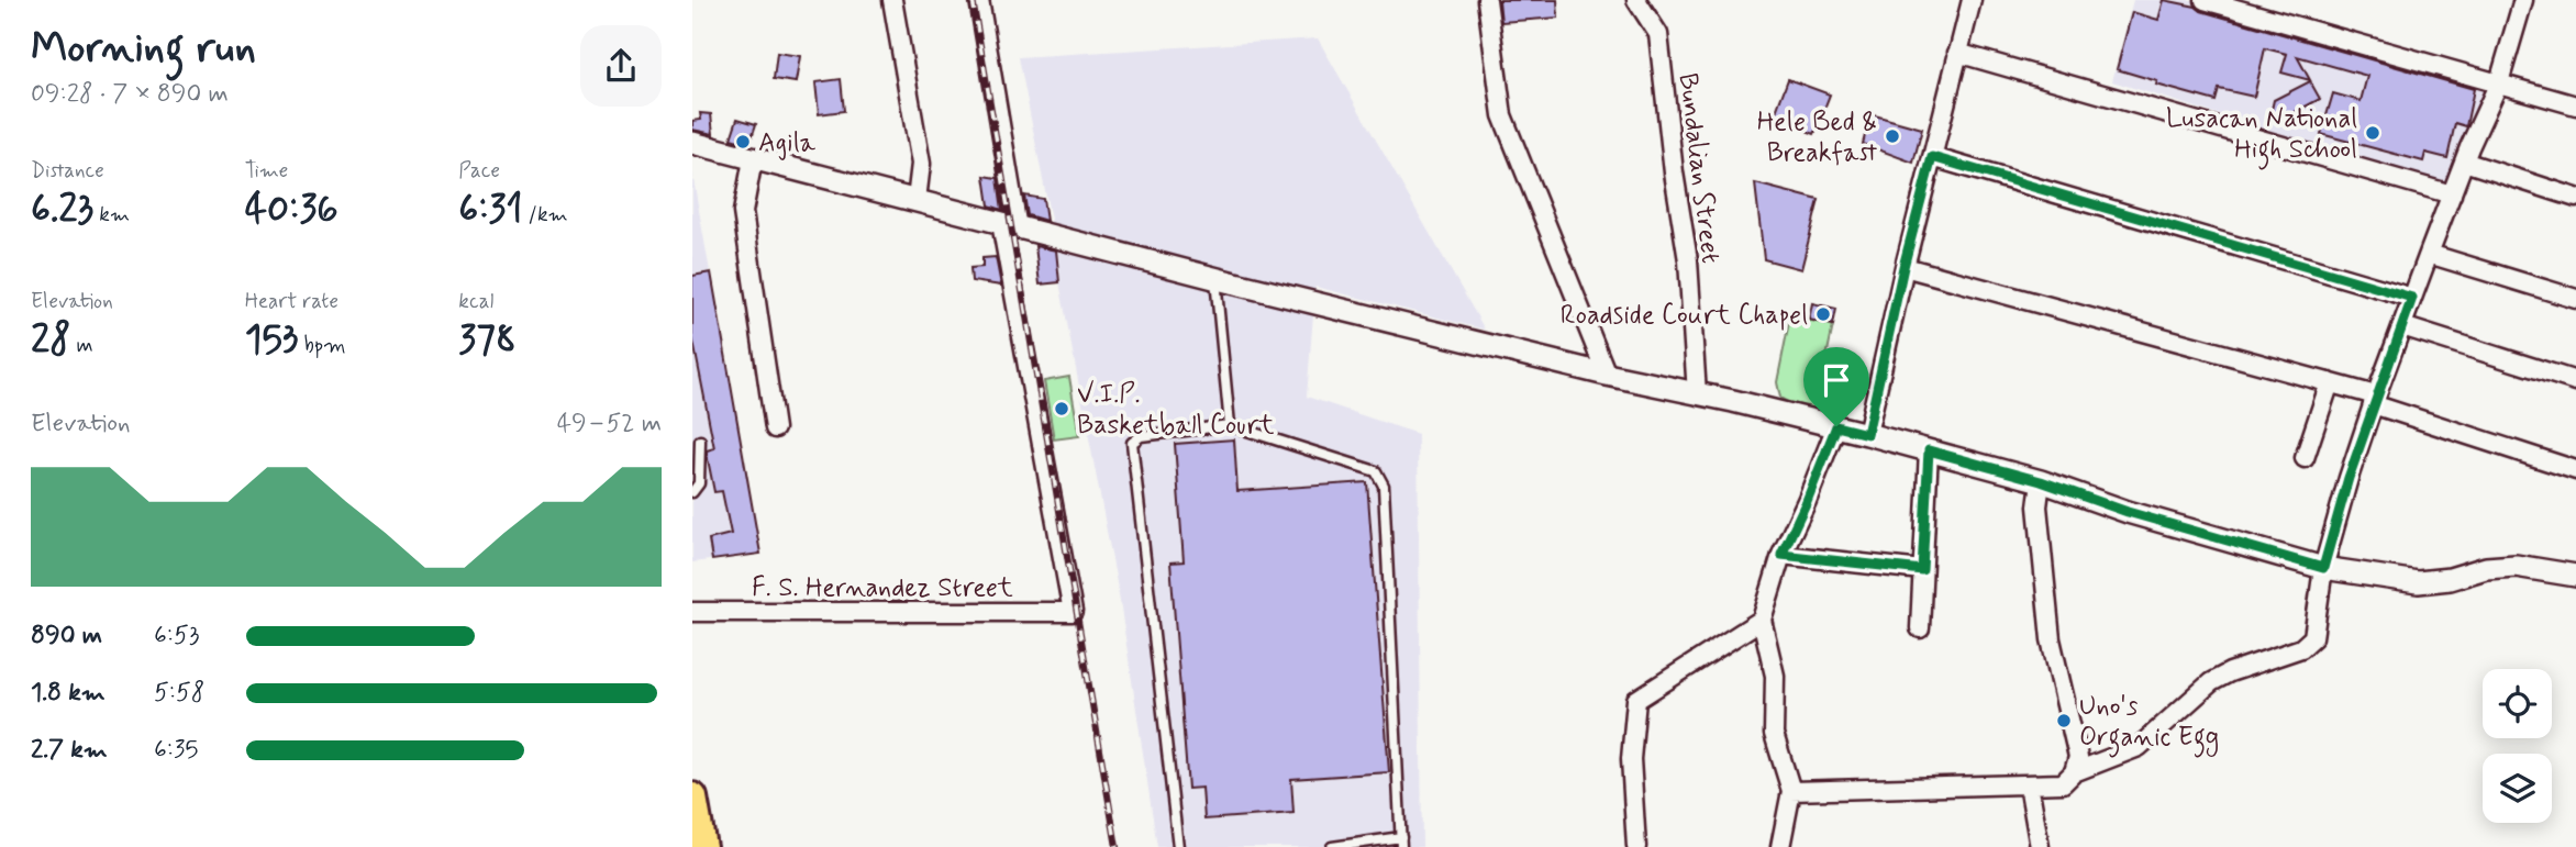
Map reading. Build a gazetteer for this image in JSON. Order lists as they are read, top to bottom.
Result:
{
  "streets": {
    "street": ["Bundalian Street", "F. S. Hernandez Street"]
  },
  "places": [
    "Lusacan National High School",
    "Hele Bed & Breakfast",
    "Agila",
    "Roadside Court Chapel",
    "V.I.P. Basketball Court",
    "Uno's Organic Egg"
  ],
  "page": {
    "heading": ["Morning run", "09:28 · 7 × 890 m"],
    "stats": [
      ["Distance", "6.23 km"],
      ["Time", "40:36"],
      ["Pace", "6:31 /km"],
      ["Elevation", "28 m"],
      ["Heart rate", "153 bpm"],
      ["kcal", "378"]
    ],
    "chart": ["Elevation", "49–52 m"],
    "list": [
      {
        "name": "890 m",
        "note": "6:53"
      },
      {
        "name": "1.8 km",
        "note": "5:58"
      },
      {
        "name": "2.7 km",
        "note": "6:35"
      }
    ]
  }
}
